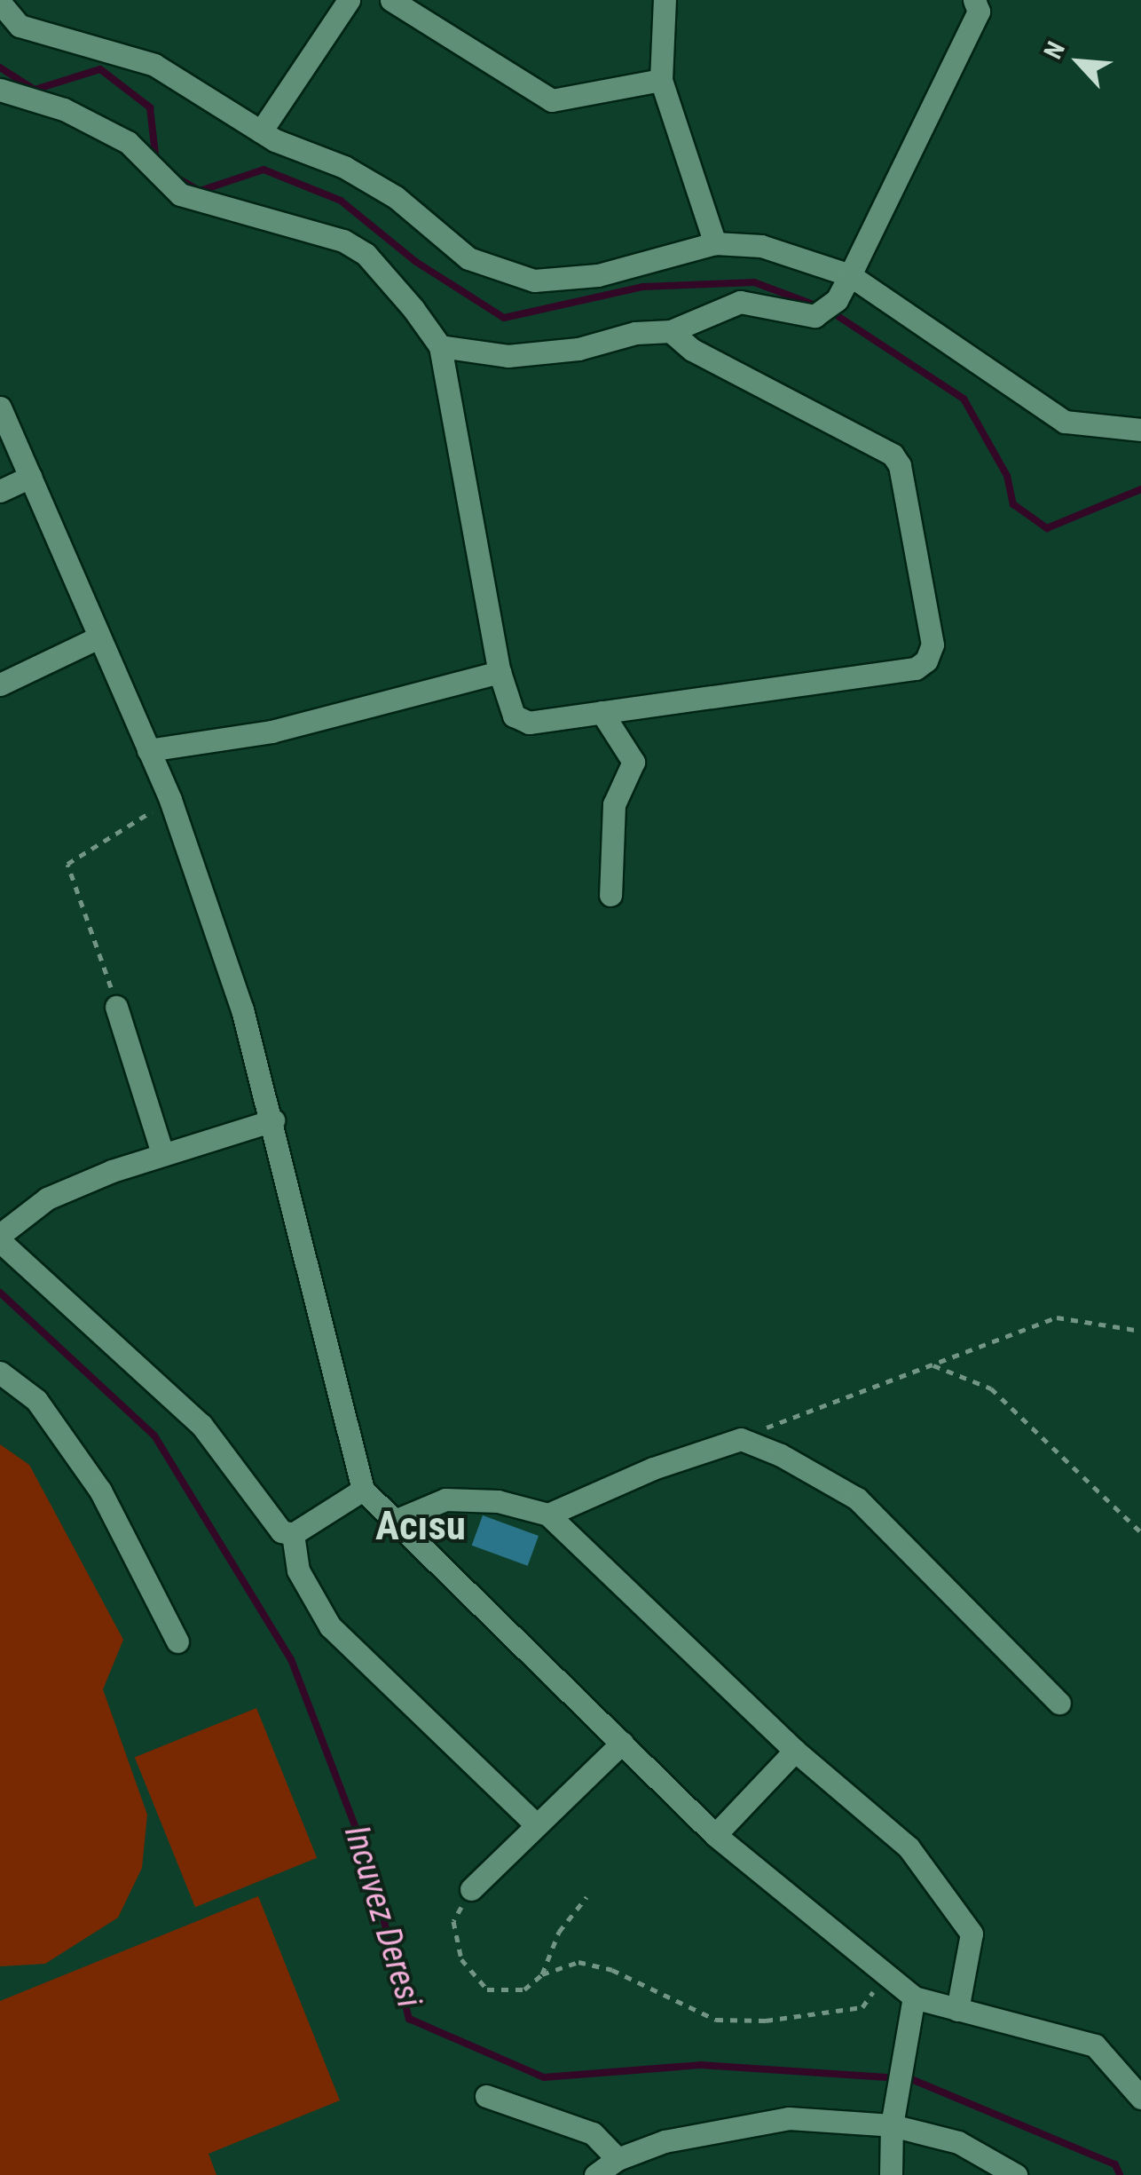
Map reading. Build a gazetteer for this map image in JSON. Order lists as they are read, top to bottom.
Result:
{
  "districts": ["Acısu"],
  "water": ["Incuvez Deresi"],
  "north": "top left"
}
